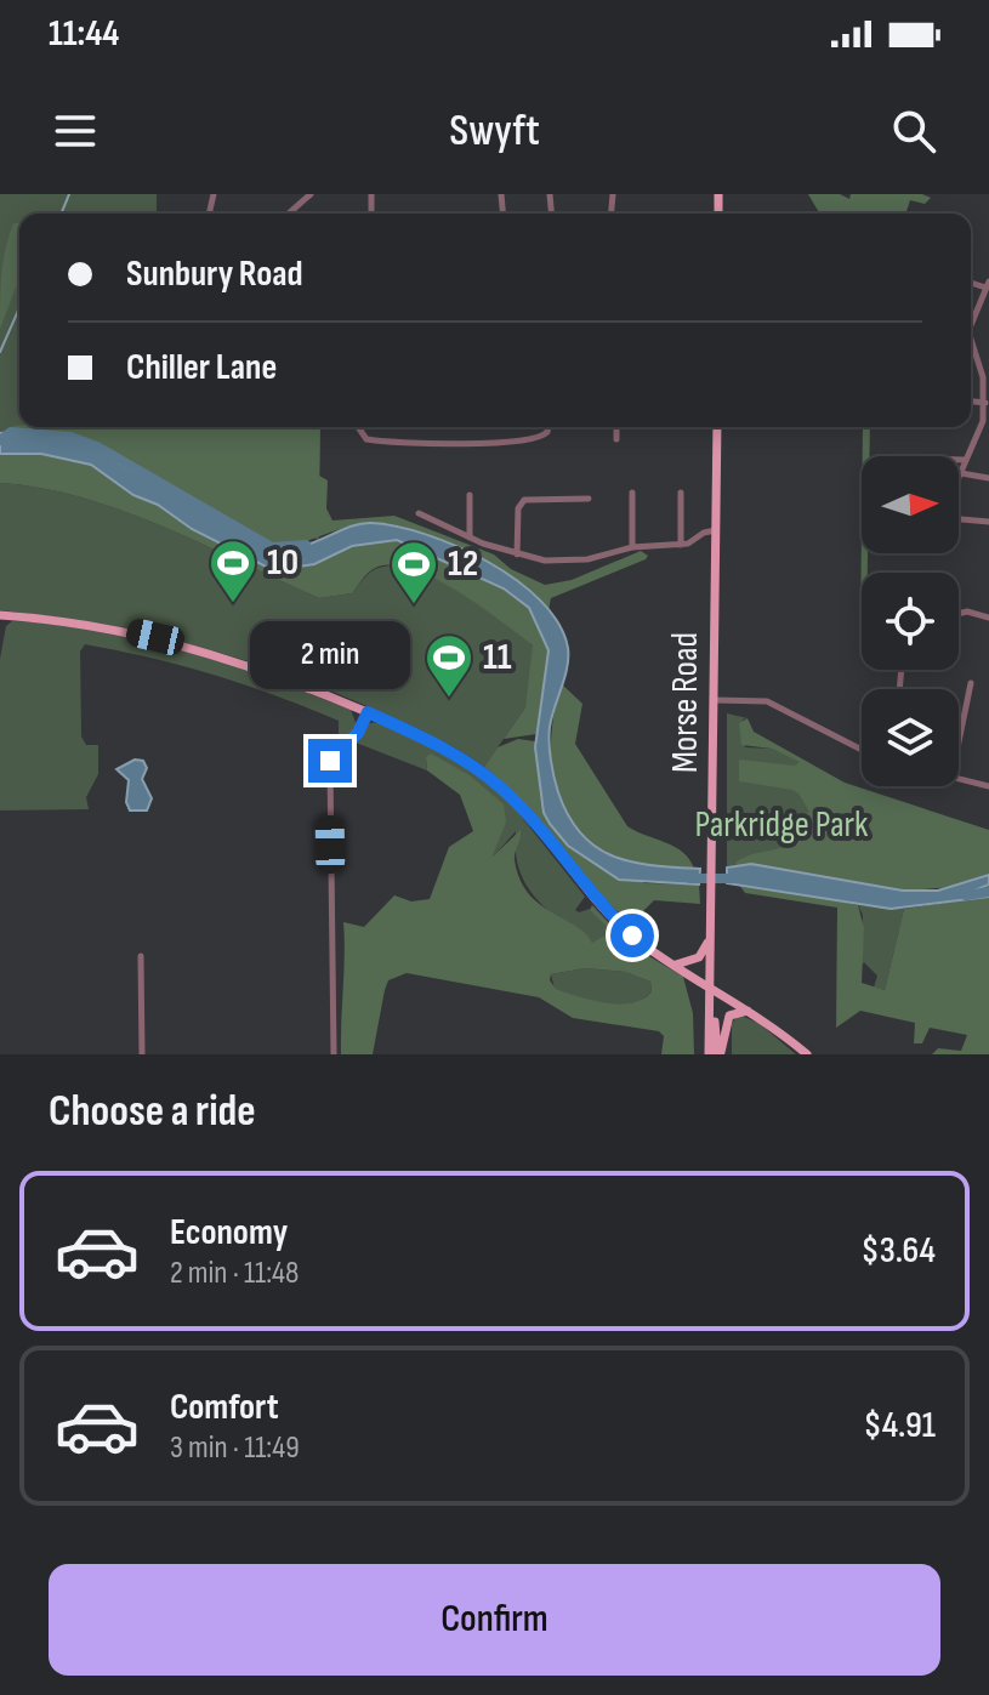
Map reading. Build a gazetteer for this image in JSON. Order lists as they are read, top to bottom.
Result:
{
  "streets": {
    "main road": ["Morse Road"]
  },
  "parks": ["Parkridge Park"],
  "places": {
    "sports": ["10", "12", "11"]
  },
  "north": "right",
  "page": {
    "status": "11:44",
    "header": "Swyft",
    "banner": ["Sunbury Road", "Chiller Lane"],
    "bubble": "2 min",
    "heading": "Choose a ride",
    "list": [
      {
        "name": "Economy",
        "note": "2 min · 11:48",
        "value": "$3.64"
      },
      {
        "name": "Comfort",
        "note": "3 min · 11:49",
        "value": "$4.91"
      }
    ],
    "buttons": "Confirm"
  }
}
